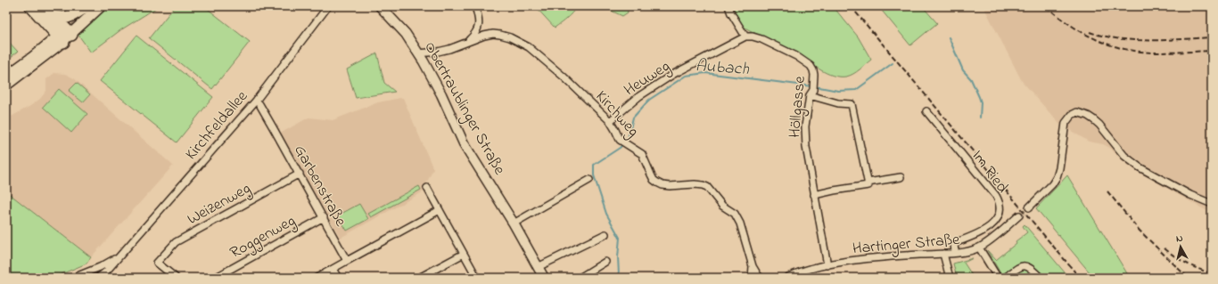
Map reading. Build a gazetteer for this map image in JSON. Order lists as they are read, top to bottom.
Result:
{
  "streets": {
    "street": [
      "Heuweg",
      "Höllgasse",
      "Obertraublinger Straße",
      "Kirchweg",
      "Kirchfeldallee",
      "Im Ried",
      "Garbenstraße",
      "Weizenweg",
      "Roggenweg",
      "Hartinger Straße"
    ]
  },
  "crossings": [
    ["Heuweg", "Höllgasse"],
    ["Heuweg", "Kirchweg"],
    ["Höllgasse", "Hartinger Straße"],
    ["Obertraublinger Straße", "Kirchweg"],
    ["Kirchfeldallee", "Garbenstraße"],
    ["Im Ried", "Hartinger Straße"],
    ["Garbenstraße", "Weizenweg"],
    ["Garbenstraße", "Roggenweg"]
  ],
  "water": ["Aubach"],
  "north": "top"
}
